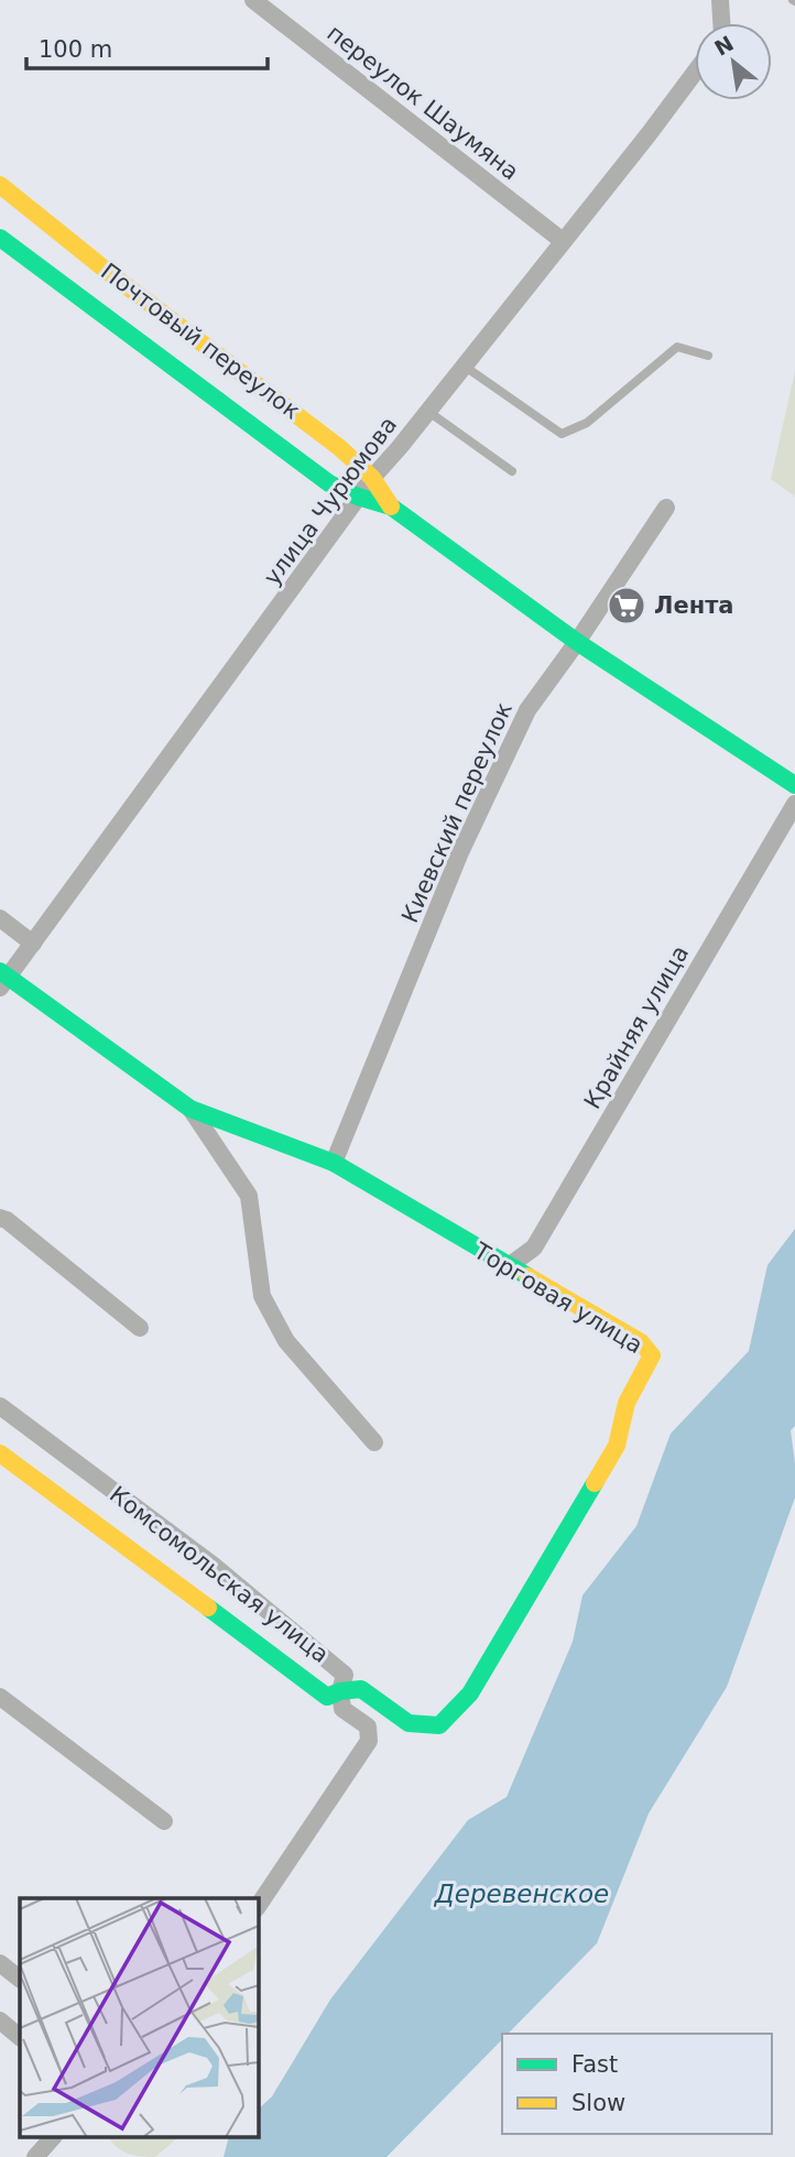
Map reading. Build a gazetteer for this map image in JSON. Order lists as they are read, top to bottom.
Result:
{
  "streets": {
    "street": [
      "переулок Шаумяна",
      "Почтовый переулок",
      "улица Чурюмова",
      "Киевский переулок",
      "Крайняя улица",
      "Торговая улица",
      "Комсомольская улица"
    ]
  },
  "crossings": [
    ["переулок Шаумяна", "улица Чурюмова"],
    ["Почтовый переулок", "улица Чурюмова"],
    ["Почтовый переулок", "Киевский переулок"],
    ["улица Чурюмова", "Торговая улица"],
    ["Киевский переулок", "Торговая улица"],
    ["Крайняя улица", "Торговая улица"],
    ["Торговая улица", "Комсомольская улица"]
  ],
  "water": ["Деревенское"],
  "places": {
    "supermarket": ["Лента"]
  },
  "legend": ["Fast", "Slow"],
  "scale_bar": "100 m",
  "north": "top left"
}
